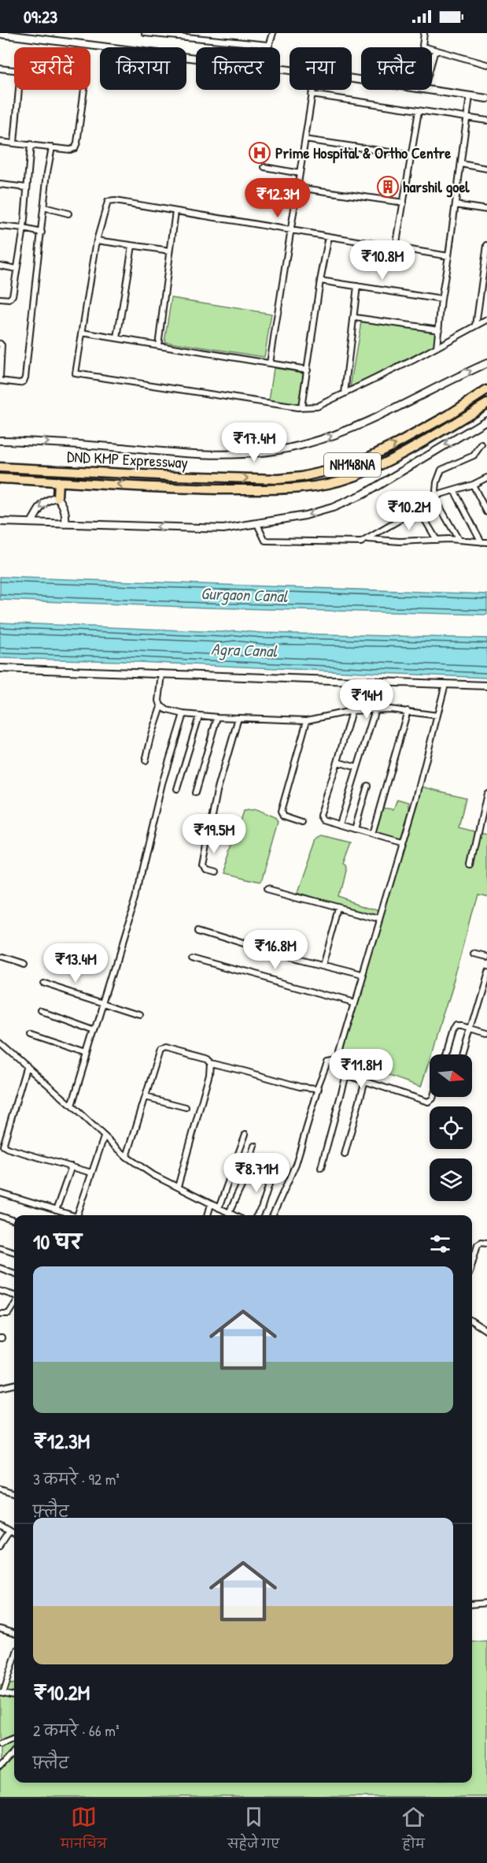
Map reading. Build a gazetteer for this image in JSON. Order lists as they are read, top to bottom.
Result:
{
  "streets": {
    "highway": ["DND KMP Expressway", "NH148NA"]
  },
  "water": ["Gurgaon Canal", "Agra Canal"],
  "places": {
    "hospital": ["Prime Hospital & Ortho Centre"],
    "building": ["harshil goel"]
  },
  "north": "right",
  "page": {
    "status": "09:23",
    "chip": [
      "खरीदें",
      "किराया",
      "फ़िल्टर",
      "नया",
      "फ़्लैट"
    ],
    "price": [
      "₹12.3M",
      "₹10.8M",
      "₹17.4M",
      "₹10.2M",
      "₹14M",
      "₹19.5M",
      "₹16.8M",
      "₹13.4M",
      "₹11.8M",
      "₹8.71M"
    ],
    "heading": "10 घर",
    "list": [
      {
        "name": "₹12.3M",
        "note": "3 कमरे · 92 m² · फ़्लैट"
      },
      {
        "name": "₹10.2M",
        "note": "2 कमरे · 66 m² · फ़्लैट"
      }
    ],
    "tabs": ["मानचित्र", "सहेजे गए", "होम"]
  }
}
